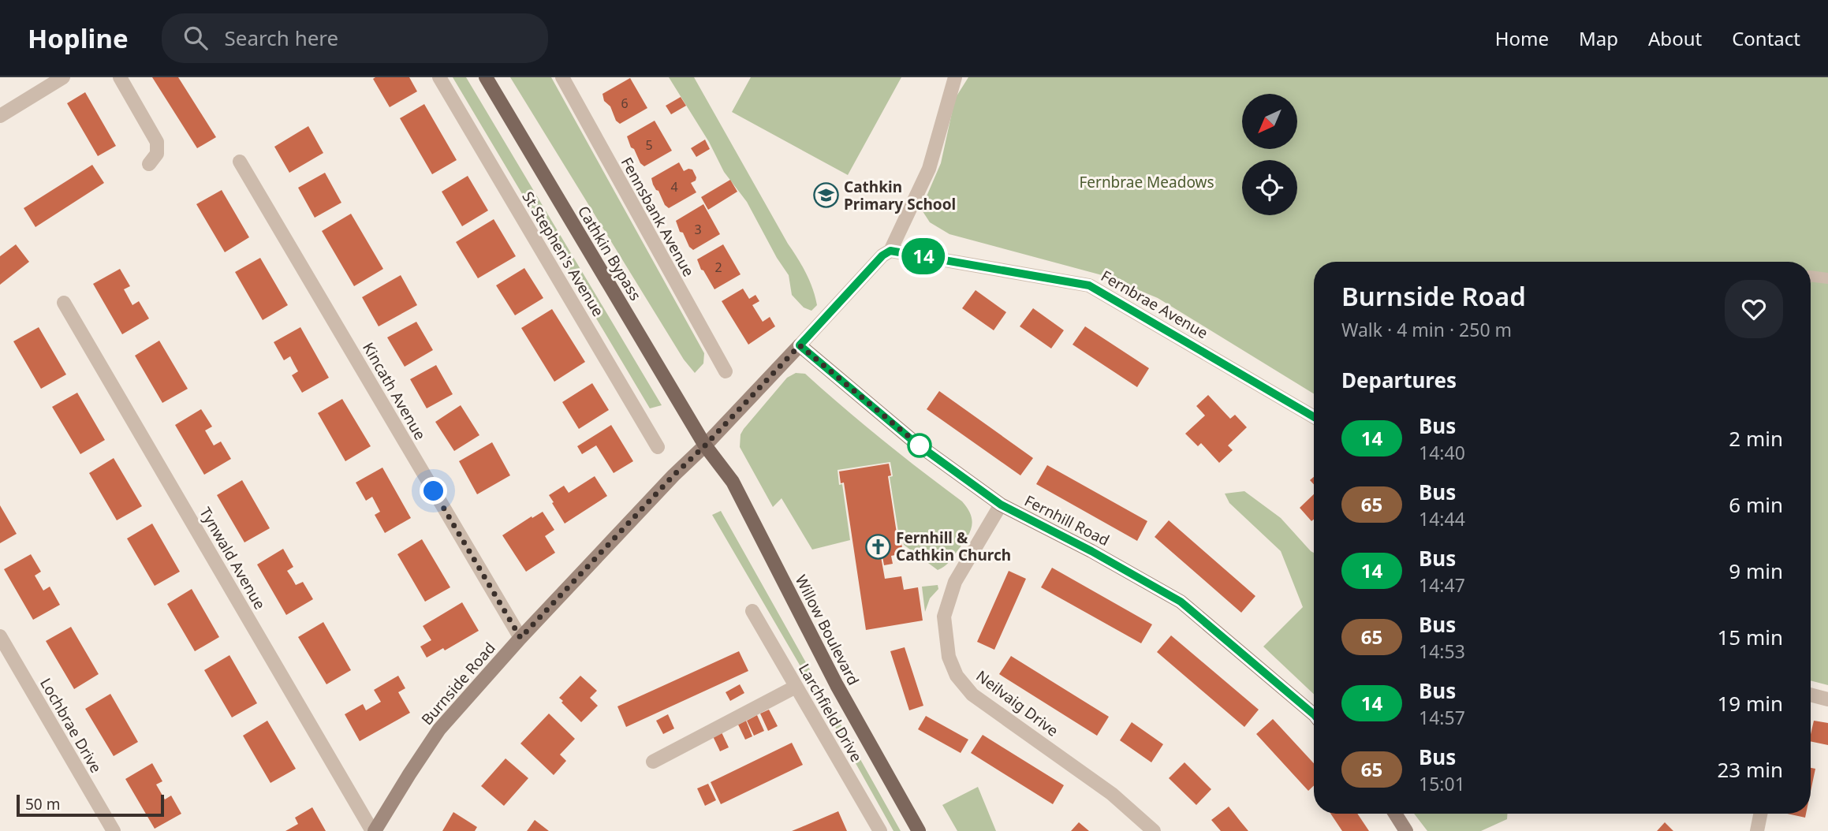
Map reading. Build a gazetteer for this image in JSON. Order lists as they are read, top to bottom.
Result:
{
  "streets": {
    "main road": ["Cathkin Bypass", "Willow Boulevard"],
    "street": [
      "Fennsbank Avenue",
      "St Stephen's Avenue",
      "Fernbrae Avenue",
      "Kincath Avenue",
      "Fernhill Road",
      "Tynwald Avenue",
      "Burnside Road",
      "Neilvaig Drive",
      "Larchfield Drive",
      "Lochbrae Drive"
    ]
  },
  "crossings": [
    ["Cathkin Bypass", "Willow Boulevard"],
    ["Cathkin Bypass", "Burnside Road"],
    ["Fernbrae Avenue", "Burnside Road"],
    ["Kincath Avenue", "Burnside Road"],
    ["Fernhill Road", "Burnside Road"],
    ["Fernhill Road", "Neilvaig Drive"],
    ["Tynwald Avenue", "Burnside Road"],
    ["Willow Boulevard", "Burnside Road"]
  ],
  "parks": ["Fernbrae Meadows"],
  "places": {
    "school or university": ["Cathkin Primary School"],
    "church": ["Fernhill & Cathkin Church"]
  },
  "lines": ["bus line 14"],
  "house_numbers": [
    "6",
    "5",
    "4",
    "3",
    "2"
  ],
  "scale_bar": "50 m",
  "north": "bottom left",
  "page": {
    "header": "Hopline",
    "search": "Search here",
    "nav": [
      "Home",
      "Map",
      "About",
      "Contact"
    ],
    "on_map": "14",
    "heading": [
      ["Burnside Road", "Walk · 4 min · 250 m"],
      "Departures"
    ],
    "list": [
      {
        "mark": "14",
        "name": "Bus",
        "note": "14:40",
        "value": "2 min"
      },
      {
        "mark": "65",
        "name": "Bus",
        "note": "14:44",
        "value": "6 min"
      },
      {
        "mark": "14",
        "name": "Bus",
        "note": "14:47",
        "value": "9 min"
      },
      {
        "mark": "65",
        "name": "Bus",
        "note": "14:53",
        "value": "15 min"
      },
      {
        "mark": "14",
        "name": "Bus",
        "note": "14:57",
        "value": "19 min"
      },
      {
        "mark": "65",
        "name": "Bus",
        "note": "15:01",
        "value": "23 min"
      }
    ],
    "scale": "50 m"
  }
}
